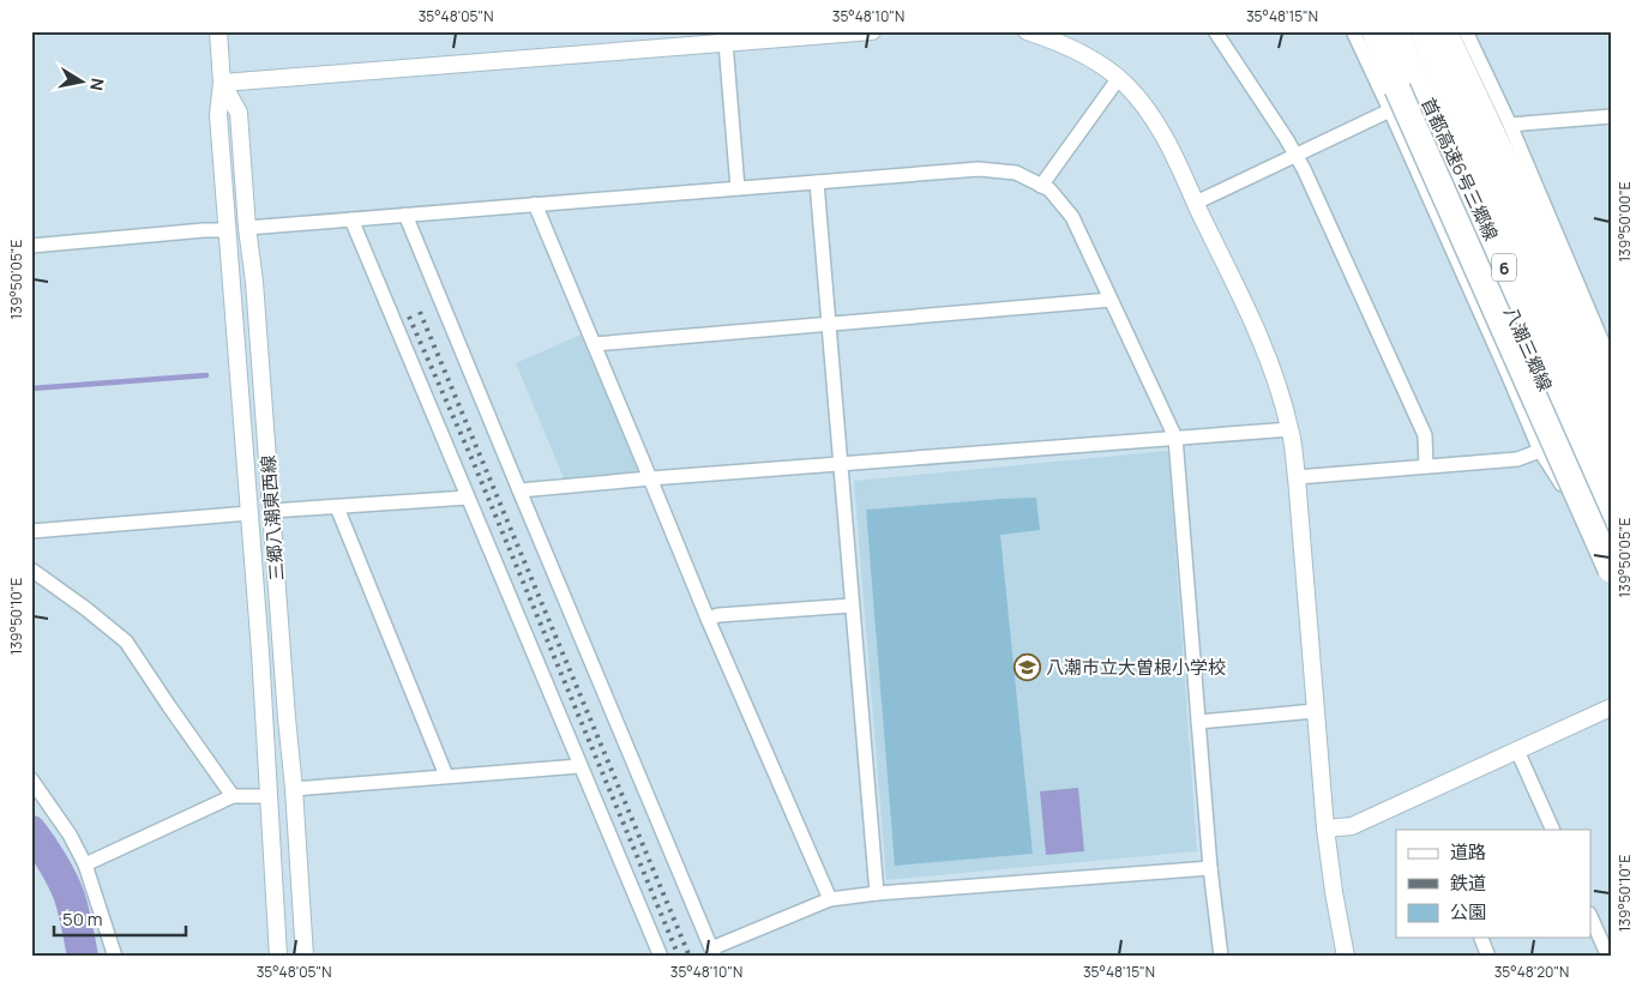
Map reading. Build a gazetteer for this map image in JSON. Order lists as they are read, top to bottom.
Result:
{
  "streets": {
    "highway": ["首都高速6号三郷線", "6"],
    "main road": ["八潮三郷線"],
    "street": ["三郷八潮東西線"]
  },
  "crossings": [
    ["首都高速6号三郷線", "八潮三郷線"]
  ],
  "places": {
    "school or university": ["八潮市立大曽根小学校"]
  },
  "legend": ["道路", "鉄道", "公園"],
  "scale_bar": "50 m",
  "north": "right",
  "coordinates": [
    "35°48'05\"N",
    "35°48'10\"N",
    "35°48'15\"N",
    "139°50'00\"E",
    "139°50'05\"E",
    "139°50'10\"E",
    "35°48'20\"N"
  ]
}
